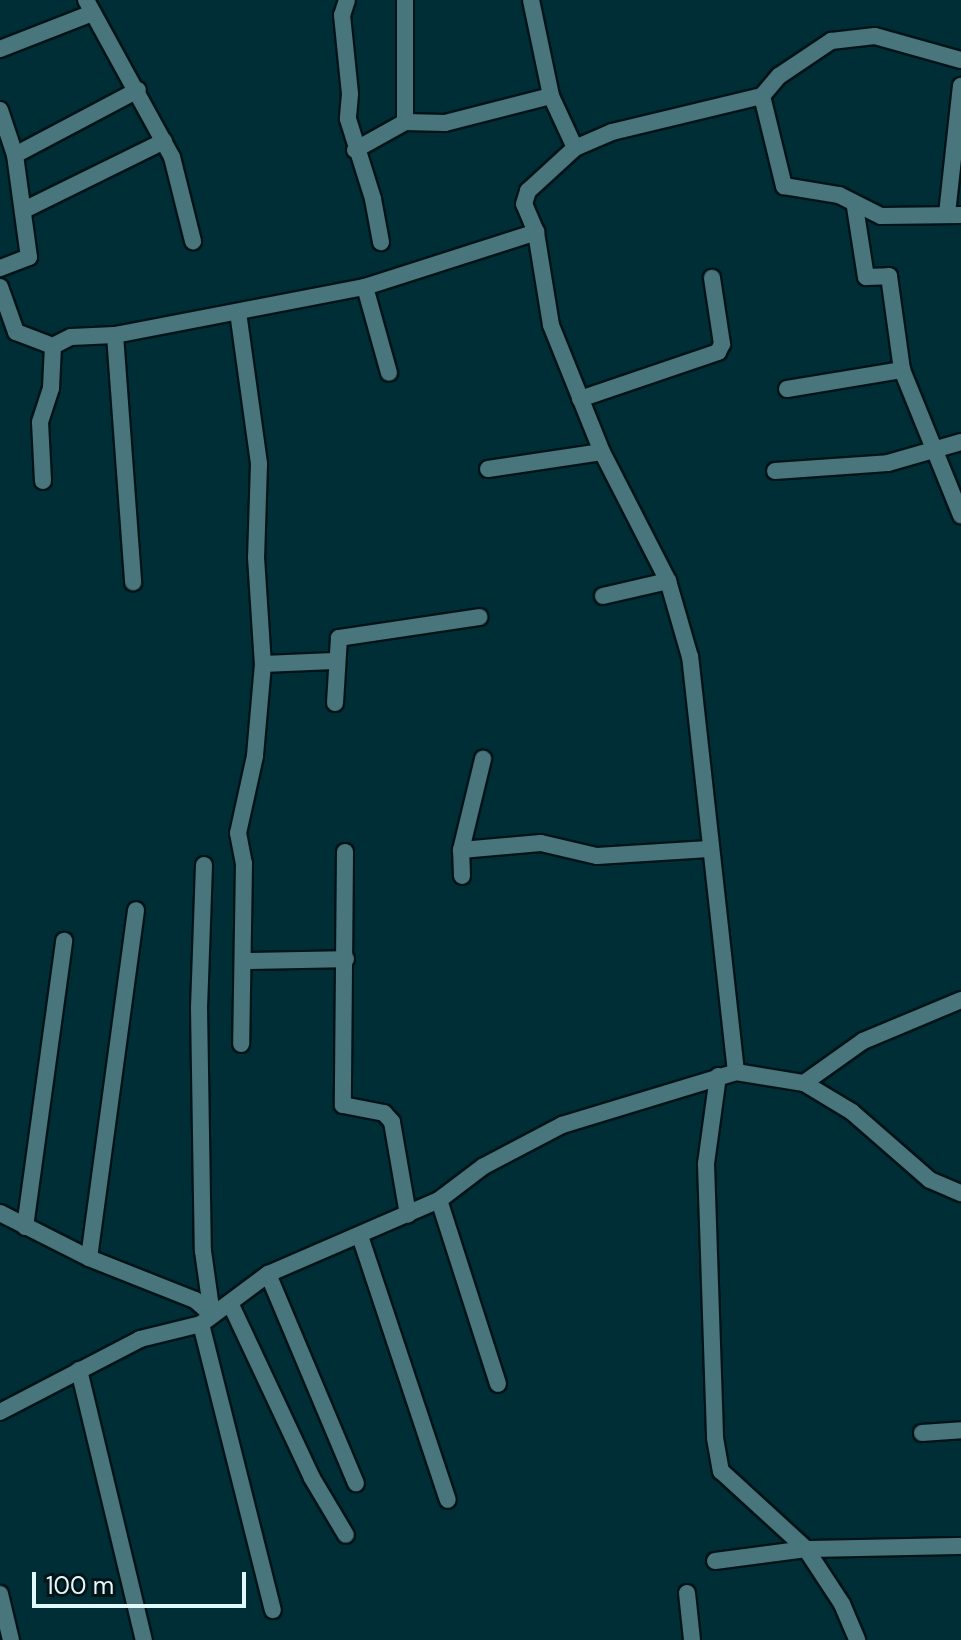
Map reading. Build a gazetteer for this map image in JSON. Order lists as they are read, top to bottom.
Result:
{
  "scale_bar": "100 m"
}
